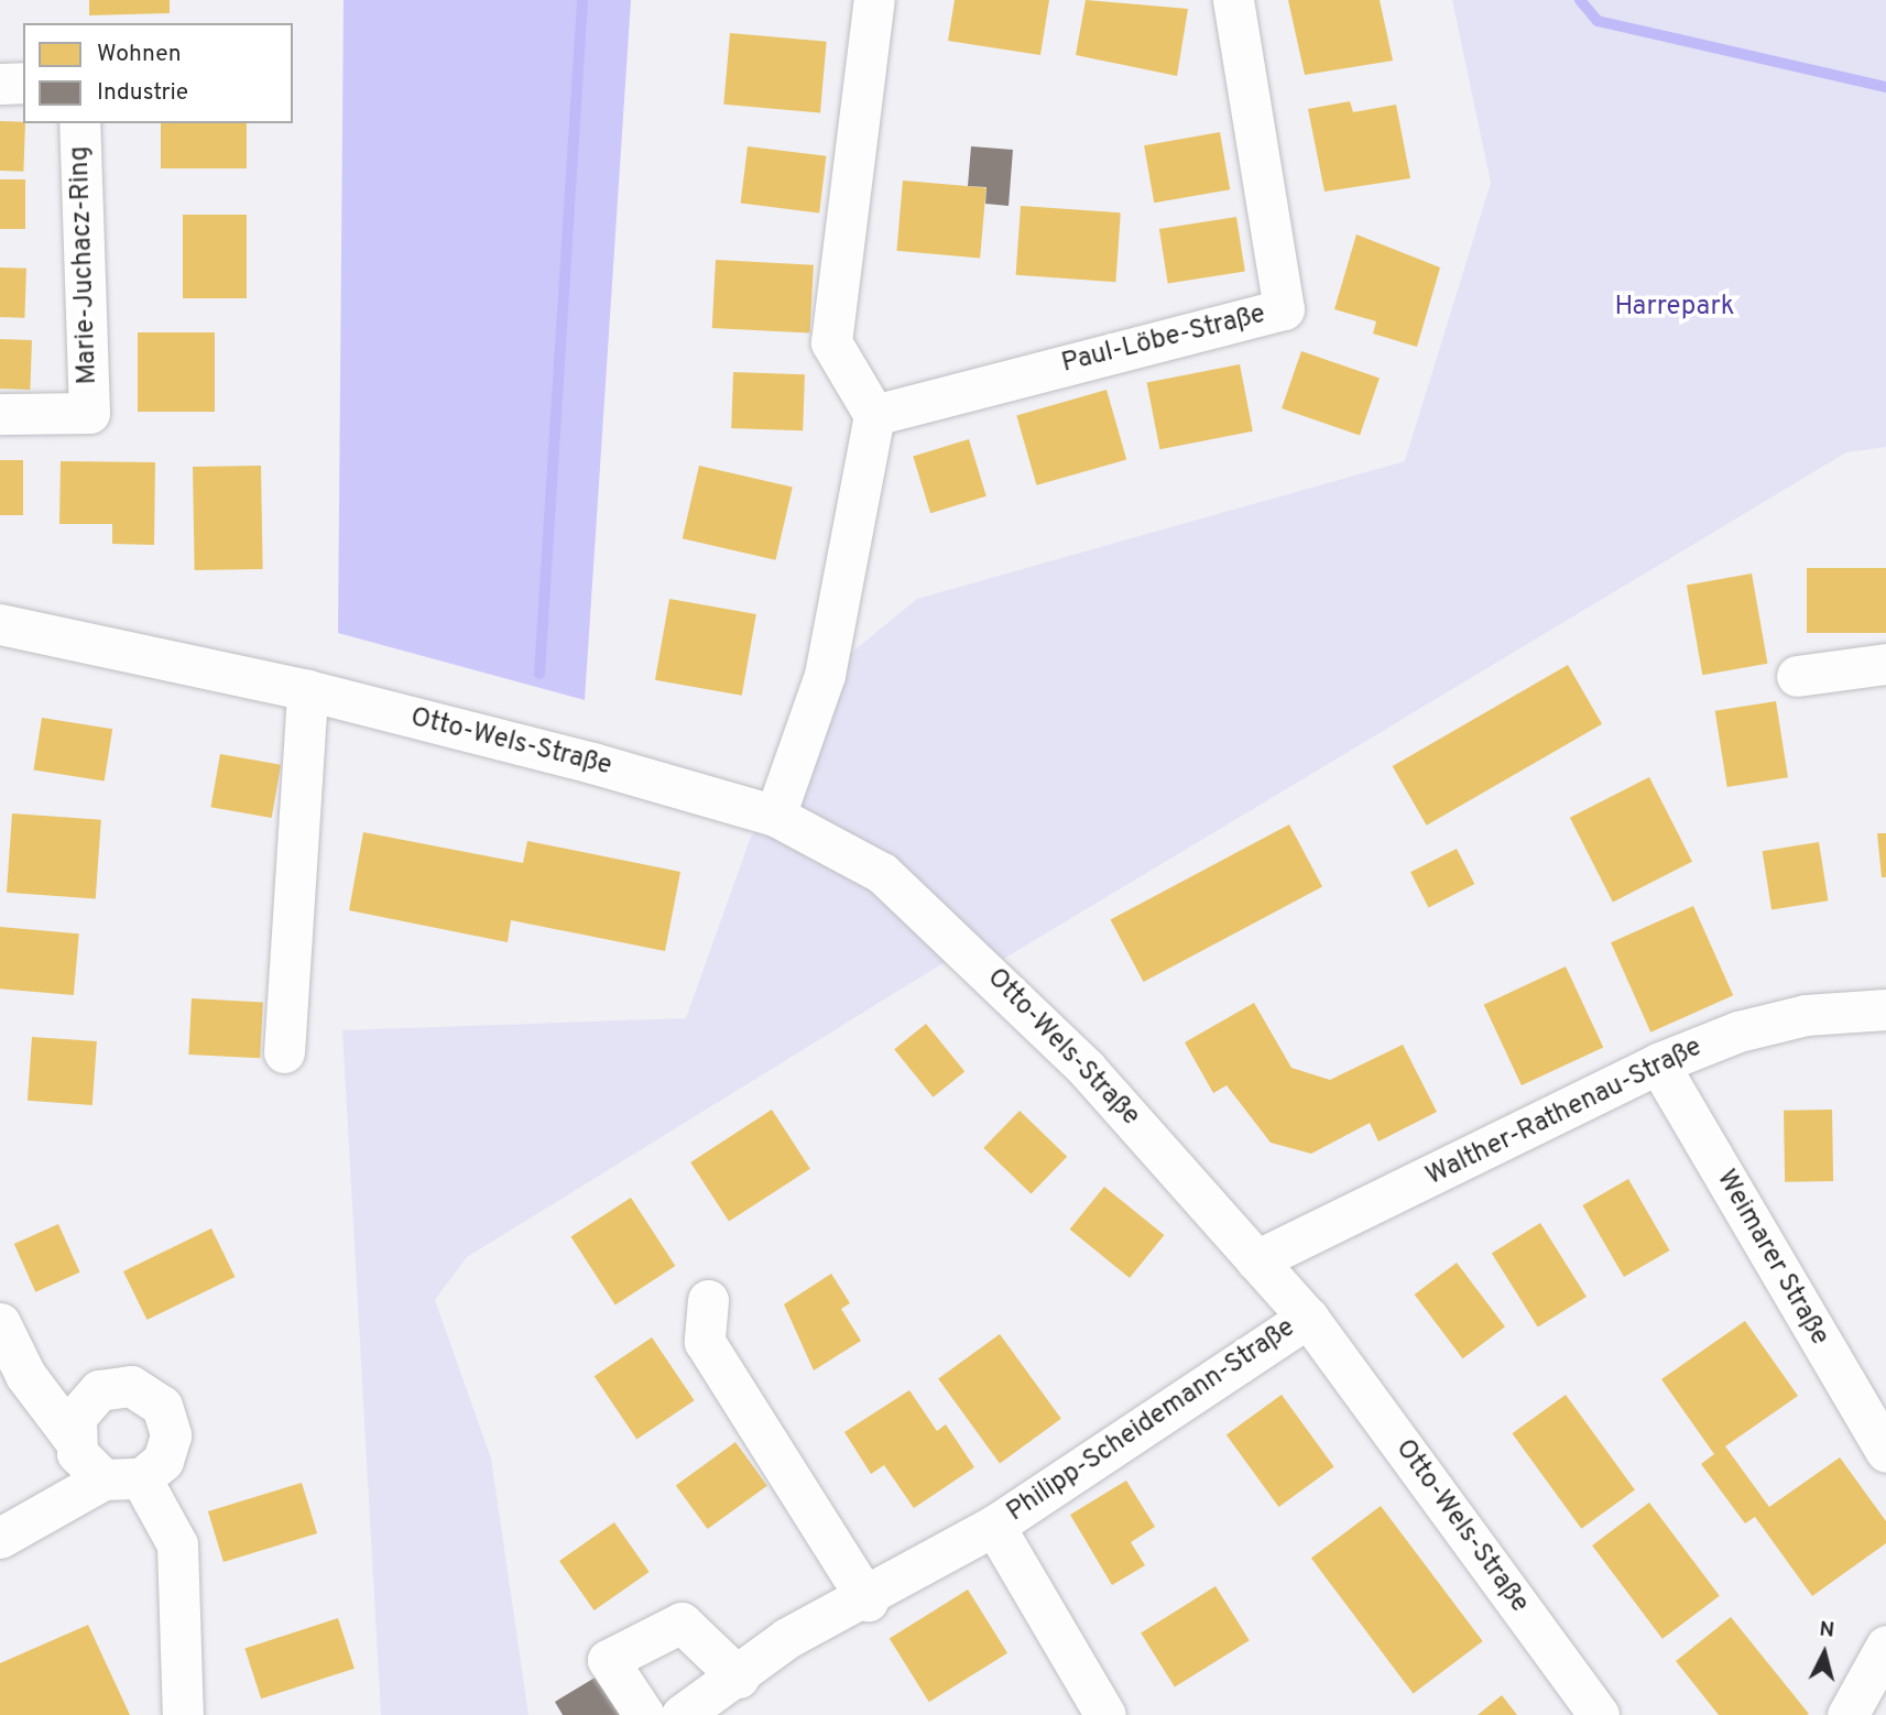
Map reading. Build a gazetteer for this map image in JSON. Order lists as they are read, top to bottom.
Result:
{
  "streets": {
    "street": [
      "Marie-Juchacz-Ring",
      "Paul-Löbe-Straße",
      "Otto-Wels-Straße",
      "Walther-Rathenau-Straße",
      "Weimarer Straße",
      "Philipp-Scheidemann-Straße"
    ]
  },
  "crossings": [
    ["Otto-Wels-Straße", "Walther-Rathenau-Straße"],
    ["Otto-Wels-Straße", "Philipp-Scheidemann-Straße"],
    ["Walther-Rathenau-Straße", "Weimarer Straße"]
  ],
  "parks": ["Harrepark"],
  "legend": ["Wohnen", "Industrie"],
  "north": "top"
}
